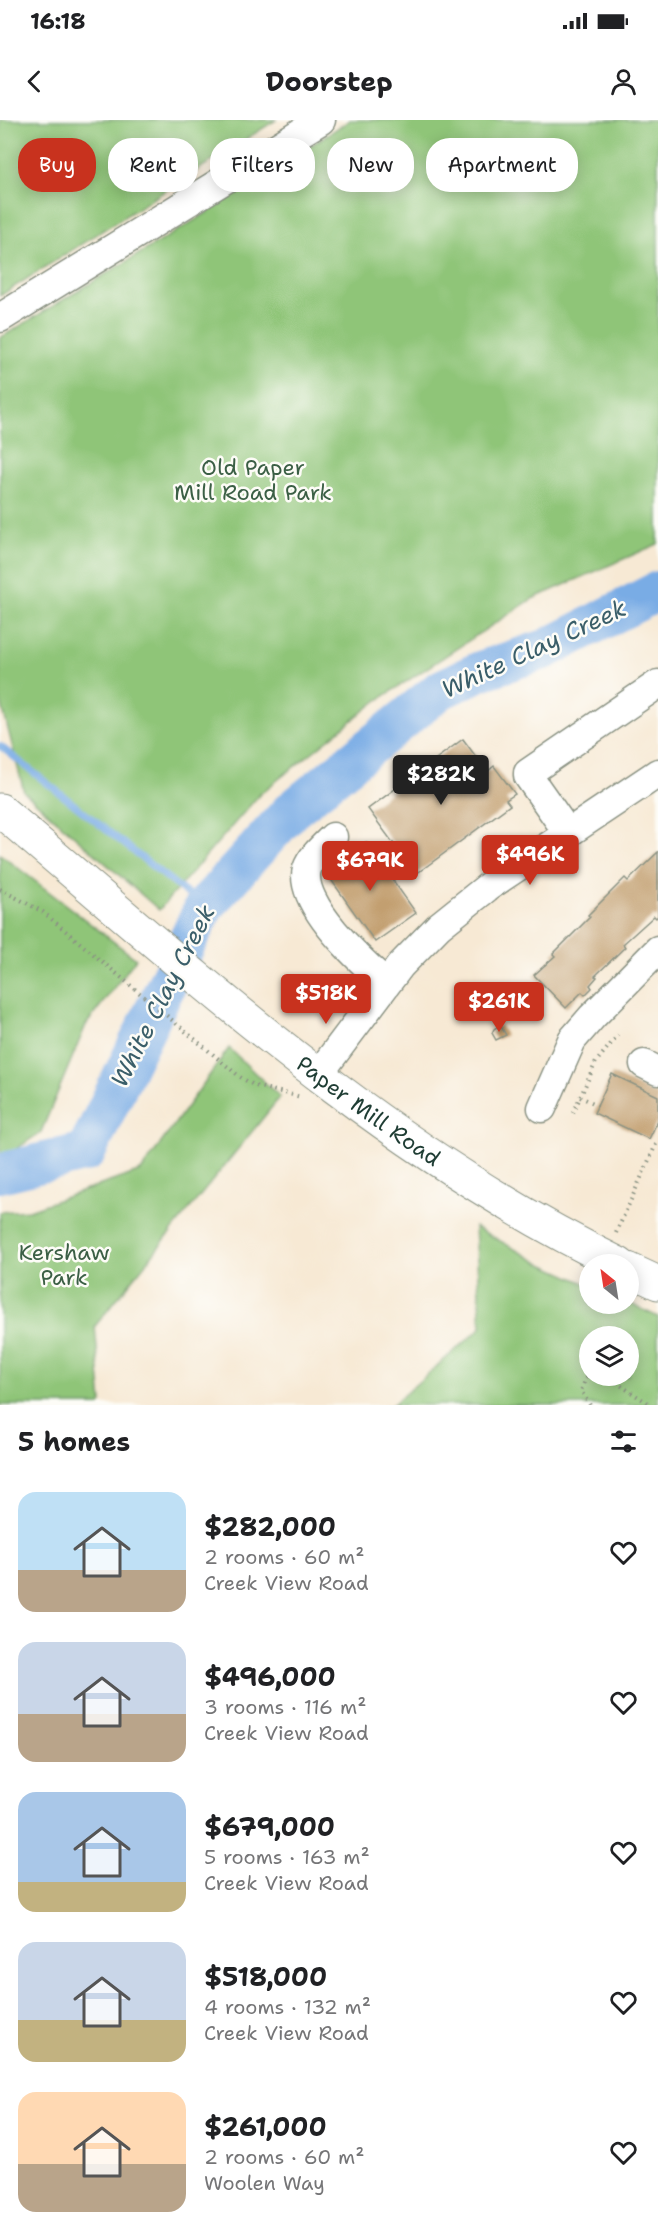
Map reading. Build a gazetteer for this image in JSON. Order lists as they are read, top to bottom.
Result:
{
  "streets": {
    "main road": ["Paper Mill Road"]
  },
  "water": ["White Clay Creek"],
  "parks": ["Old Paper Mill Road Park", "Kershaw Park"],
  "north": "top left",
  "page": {
    "status": "16:18",
    "header": "Doorstep",
    "chip": [
      "Buy",
      "Rent",
      "Filters",
      "New",
      "Apartment"
    ],
    "price": [
      "$282K",
      "$496K",
      "$679K",
      "$518K",
      "$261K"
    ],
    "heading": "5 homes",
    "list": [
      {
        "name": "$282,000",
        "note": "2 rooms · 60 m² · Creek View Road"
      },
      {
        "name": "$496,000",
        "note": "3 rooms · 116 m² · Creek View Road"
      },
      {
        "name": "$679,000",
        "note": "5 rooms · 163 m² · Creek View Road"
      },
      {
        "name": "$518,000",
        "note": "4 rooms · 132 m² · Creek View Road"
      },
      {
        "name": "$261,000",
        "note": "2 rooms · 60 m² · Woolen Way"
      }
    ]
  }
}
